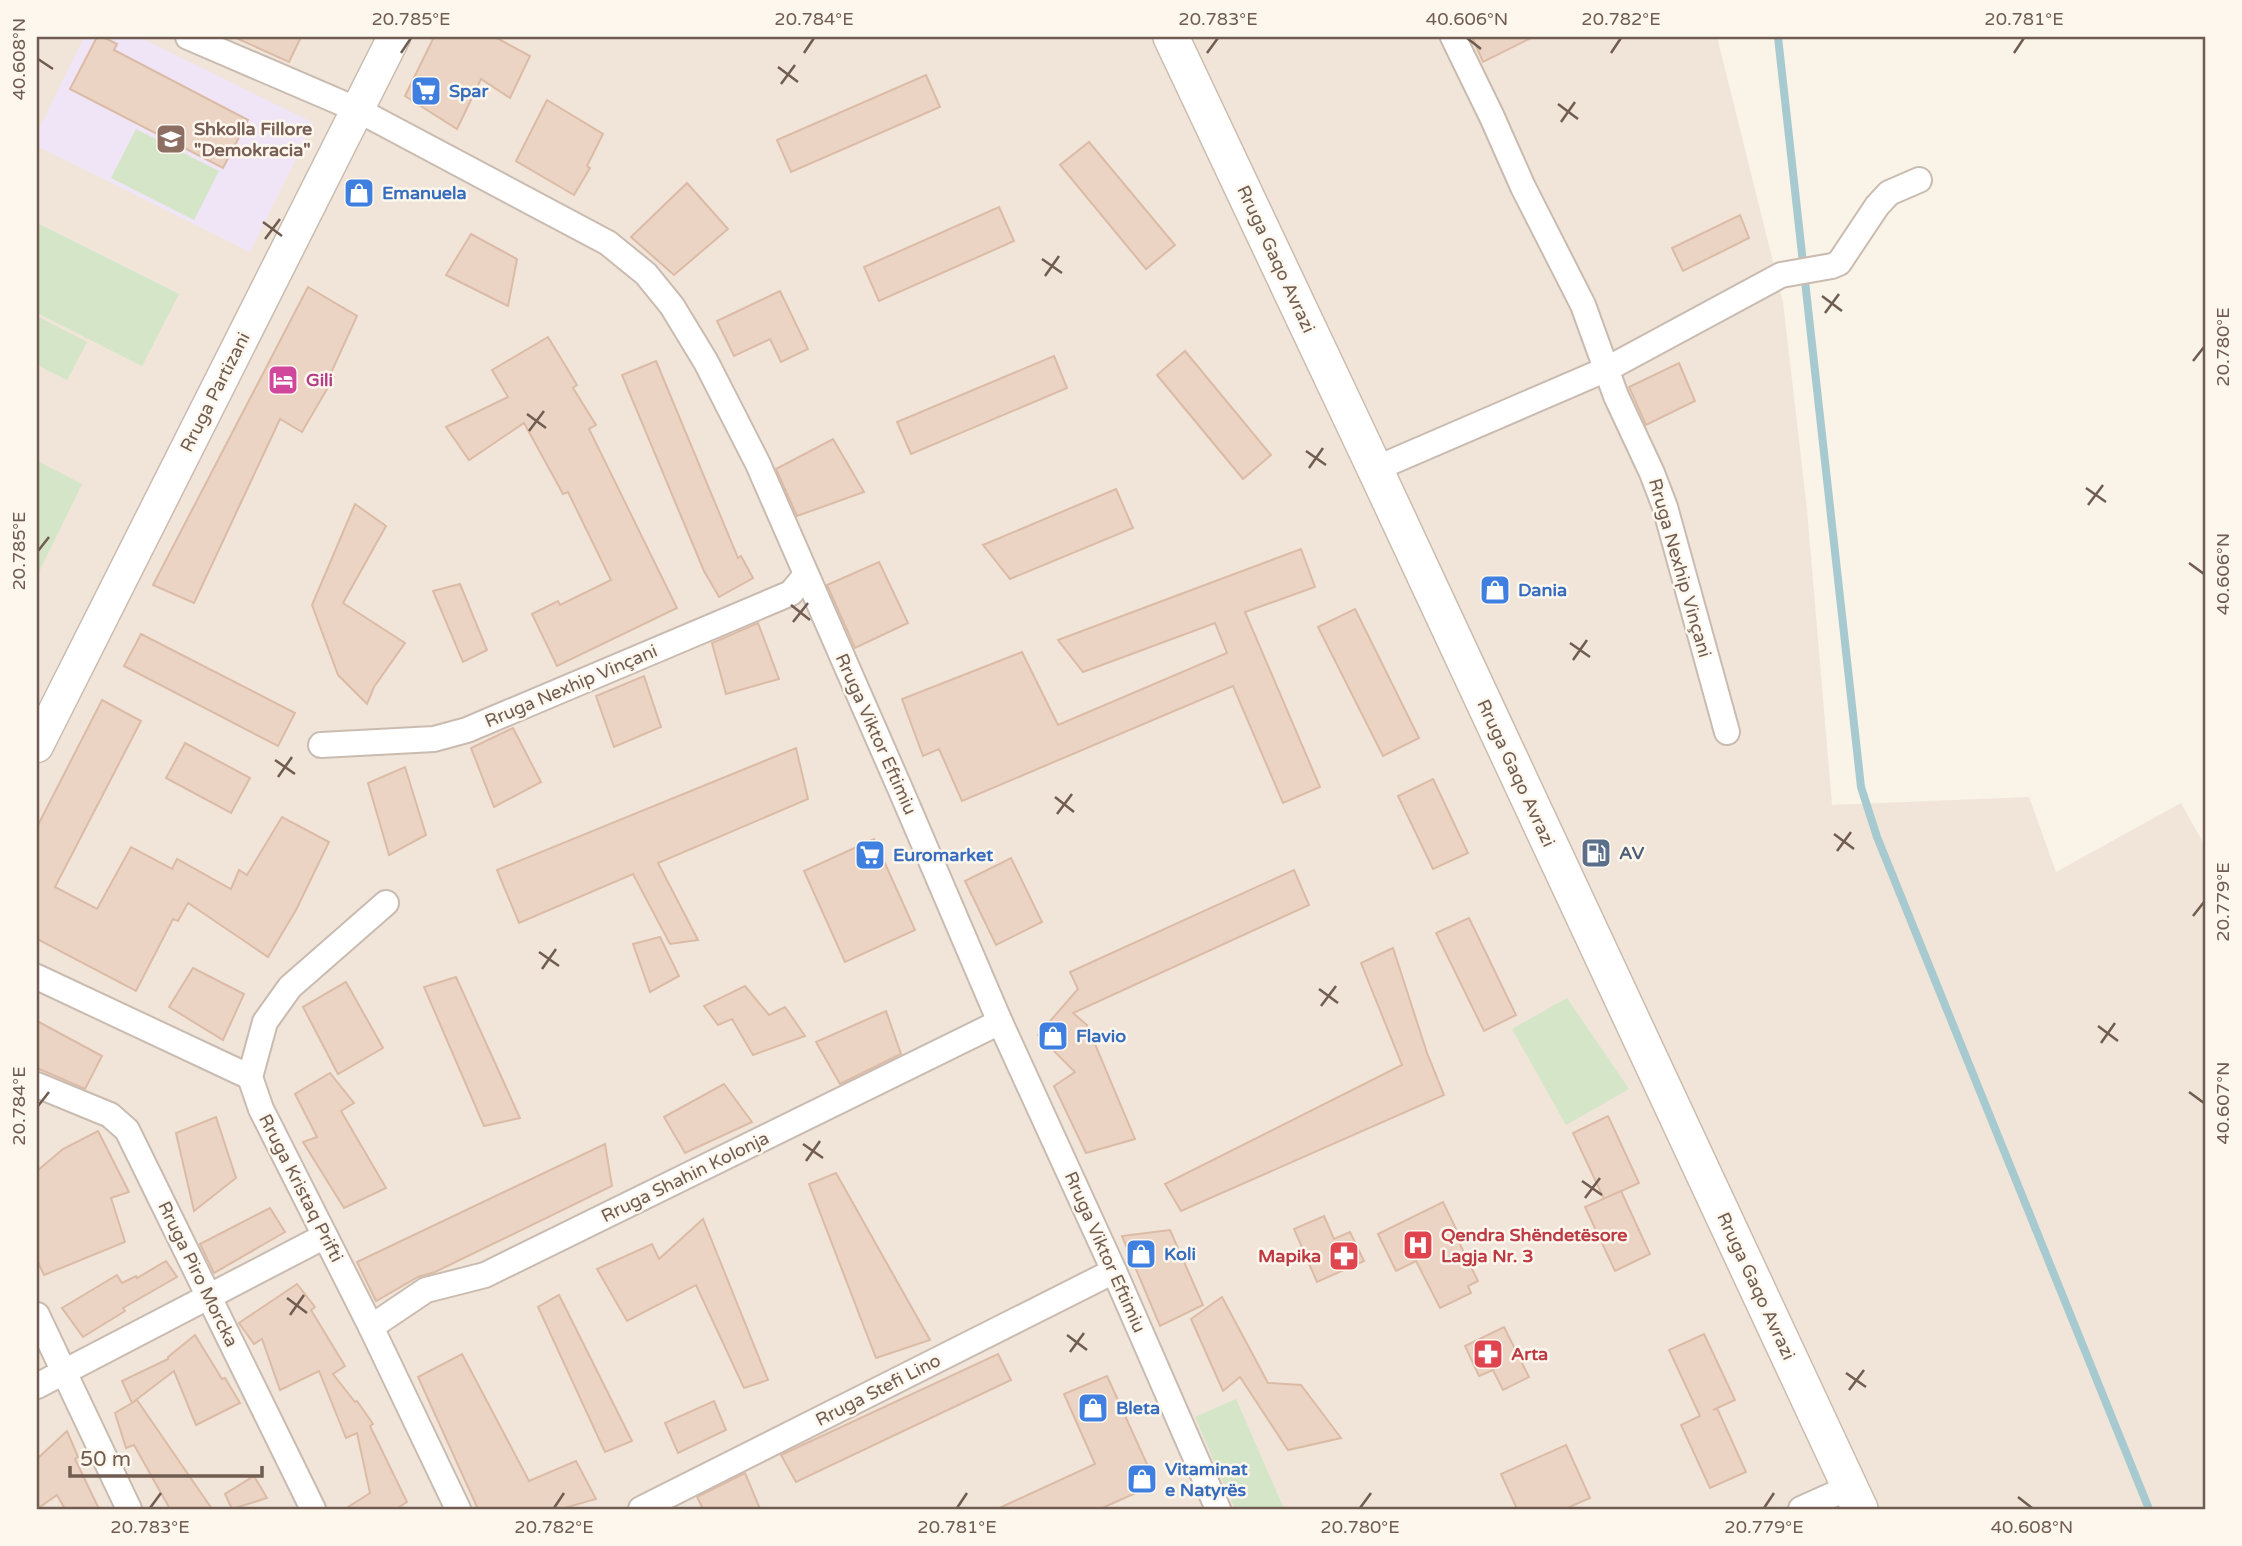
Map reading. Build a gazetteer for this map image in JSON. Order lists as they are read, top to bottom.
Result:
{
  "streets": {
    "main road": ["Rruga Gaqo Avrazi"],
    "street": [
      "Rruga Partizani",
      "Rruga Nexhip Vinçani",
      "Rruga Viktor Eftimiu",
      "Rruga Shahin Kolonja",
      "Rruga Kristaq Prifti",
      "Rruga Piro Morcka",
      "Rruga Stefi Lino"
    ]
  },
  "crossings": [
    ["Rruga Partizani", "Rruga Viktor Eftimiu"],
    ["Rruga Nexhip Vinçani", "Rruga Viktor Eftimiu"],
    ["Rruga Viktor Eftimiu", "Rruga Shahin Kolonja"],
    ["Rruga Viktor Eftimiu", "Rruga Stefi Lino"],
    ["Rruga Shahin Kolonja", "Rruga Kristaq Prifti"]
  ],
  "places": {
    "supermarket": ["Spar", "Euromarket"],
    "school or university": ["Shkolla Fillore \"Demokracia\""],
    "shop": [
      "Emanuela",
      "Dania",
      "Flavio",
      "Koli",
      "Bleta",
      "Vitaminat e Natyrës"
    ],
    "hotel": ["Gili"],
    "fuel station": ["AV"],
    "hospital": ["Qendra Shëndetësore Lagja Nr. 3"],
    "pharmacy": ["Mapika", "Arta"]
  },
  "scale_bar": "50 m",
  "coordinates": [
    "20.785°E",
    "20.784°E",
    "20.783°E",
    "40.606°N",
    "20.782°E",
    "20.781°E",
    "40.608°N",
    "20.780°E",
    "20.779°E",
    "40.607°N"
  ]
}
